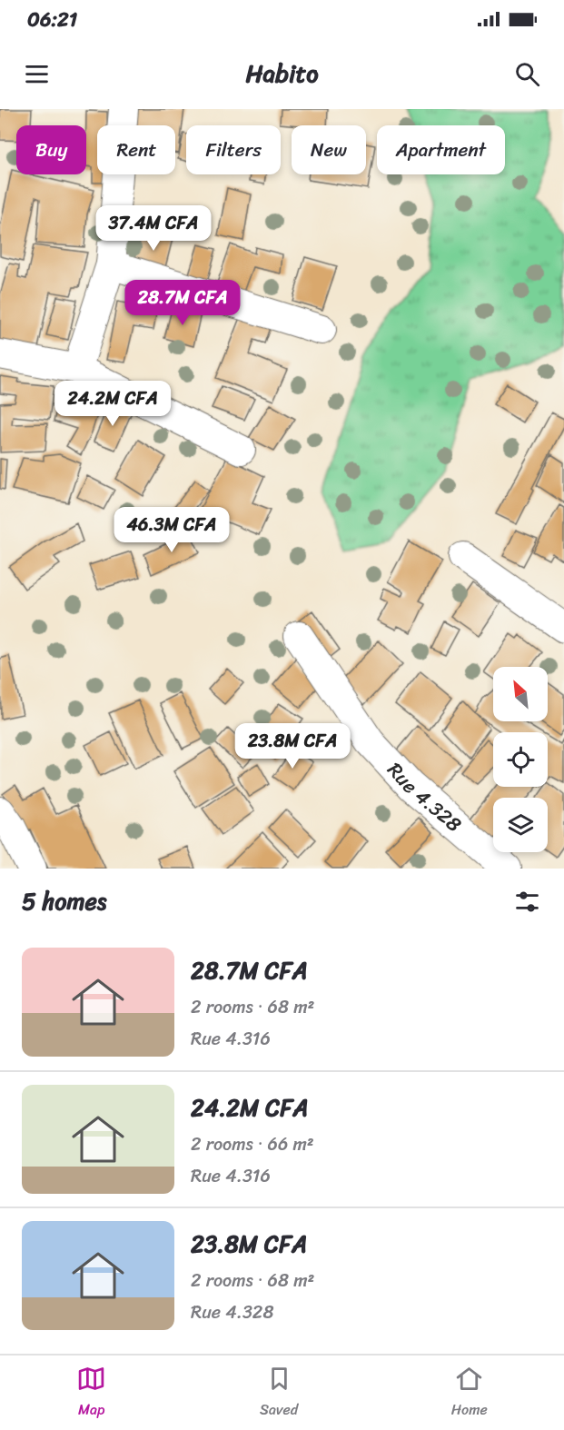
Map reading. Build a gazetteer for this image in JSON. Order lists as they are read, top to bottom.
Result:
{
  "streets": {
    "street": ["Rue 4.328"]
  },
  "north": "top left",
  "page": {
    "status": "06:21",
    "header": "Habito",
    "chip": [
      "Buy",
      "Rent",
      "Filters",
      "New",
      "Apartment"
    ],
    "price": [
      "37.4M CFA",
      "28.7M CFA",
      "24.2M CFA",
      "46.3M CFA",
      "23.8M CFA"
    ],
    "heading": "5 homes",
    "list": [
      {
        "name": "28.7M CFA",
        "note": "2 rooms · 68 m² · Rue 4.316"
      },
      {
        "name": "24.2M CFA",
        "note": "2 rooms · 66 m² · Rue 4.316"
      },
      {
        "name": "23.8M CFA",
        "note": "2 rooms · 68 m² · Rue 4.328"
      }
    ],
    "tabs": ["Map", "Saved", "Home"]
  }
}
